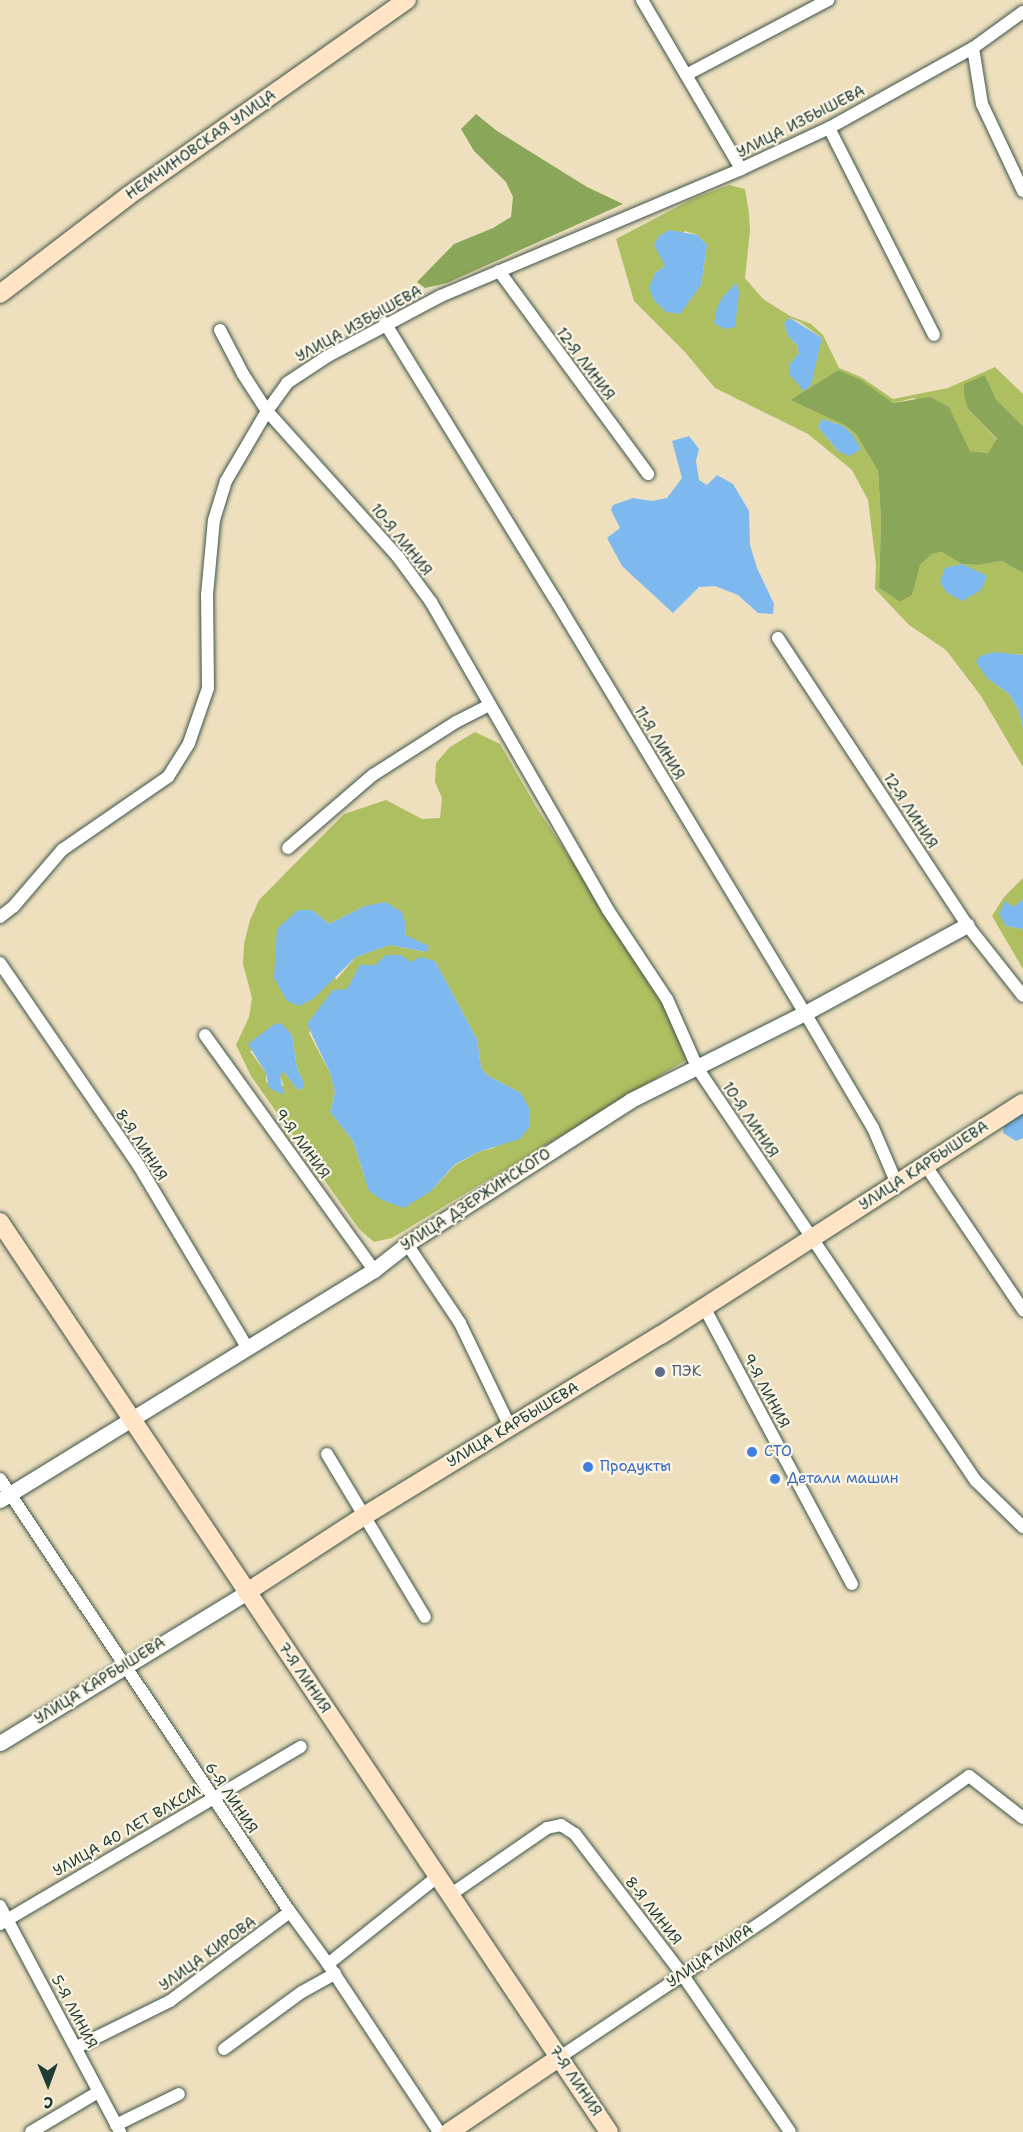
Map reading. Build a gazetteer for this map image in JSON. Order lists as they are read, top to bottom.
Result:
{
  "streets": {
    "main road": [
      "НЕМЧИНОВСКАЯ УЛИЦА",
      "УЛИЦА КАРБЫШЕВА",
      "7-Я ЛИНИЯ",
      "УЛИЦА МИРА"
    ],
    "street": [
      "УЛИЦА ИЗБЫШЕВА",
      "12-Я ЛИНИЯ",
      "10-Я ЛИНИЯ",
      "11-Я ЛИНИЯ",
      "9-Я ЛИНИЯ",
      "8-Я ЛИНИЯ",
      "УЛИЦА ДЗЕРЖИНСКОГО",
      "6-Я ЛИНИЯ",
      "УЛИЦА 40 ЛЕТ ВЛКСМ",
      "УЛИЦА КИРОВА",
      "5-Я ЛИНИЯ"
    ]
  },
  "crossings": [
    ["УЛИЦА ИЗБЫШЕВА", "12-Я ЛИНИЯ"],
    ["УЛИЦА ИЗБЫШЕВА", "10-Я ЛИНИЯ"],
    ["УЛИЦА ИЗБЫШЕВА", "11-Я ЛИНИЯ"],
    ["12-Я ЛИНИЯ", "УЛИЦА ДЗЕРЖИНСКОГО"],
    ["10-Я ЛИНИЯ", "УЛИЦА КАРБЫШЕВА"],
    ["10-Я ЛИНИЯ", "УЛИЦА ДЗЕРЖИНСКОГО"],
    ["11-Я ЛИНИЯ", "УЛИЦА КАРБЫШЕВА"],
    ["11-Я ЛИНИЯ", "УЛИЦА ДЗЕРЖИНСКОГО"],
    ["9-Я ЛИНИЯ", "УЛИЦА КАРБЫШЕВА"],
    ["9-Я ЛИНИЯ", "УЛИЦА ДЗЕРЖИНСКОГО"],
    ["8-Я ЛИНИЯ", "УЛИЦА ДЗЕРЖИНСКОГО"],
    ["8-Я ЛИНИЯ", "7-Я ЛИНИЯ"],
    ["8-Я ЛИНИЯ", "УЛИЦА МИРА"],
    ["УЛИЦА КАРБЫШЕВА", "7-Я ЛИНИЯ"],
    ["УЛИЦА КАРБЫШЕВА", "6-Я ЛИНИЯ"],
    ["УЛИЦА ДЗЕРЖИНСКОГО", "7-Я ЛИНИЯ"],
    ["УЛИЦА ДЗЕРЖИНСКОГО", "6-Я ЛИНИЯ"],
    ["7-Я ЛИНИЯ", "УЛИЦА МИРА"],
    ["6-Я ЛИНИЯ", "УЛИЦА 40 ЛЕТ ВЛКСМ"],
    ["6-Я ЛИНИЯ", "УЛИЦА КИРОВА"],
    ["УЛИЦА 40 ЛЕТ ВЛКСМ", "5-Я ЛИНИЯ"],
    ["УЛИЦА КИРОВА", "5-Я ЛИНИЯ"]
  ],
  "places": [
    "ПЭК",
    "СТО",
    "Продукты",
    "Детали машин"
  ],
  "north": "bottom"
}
